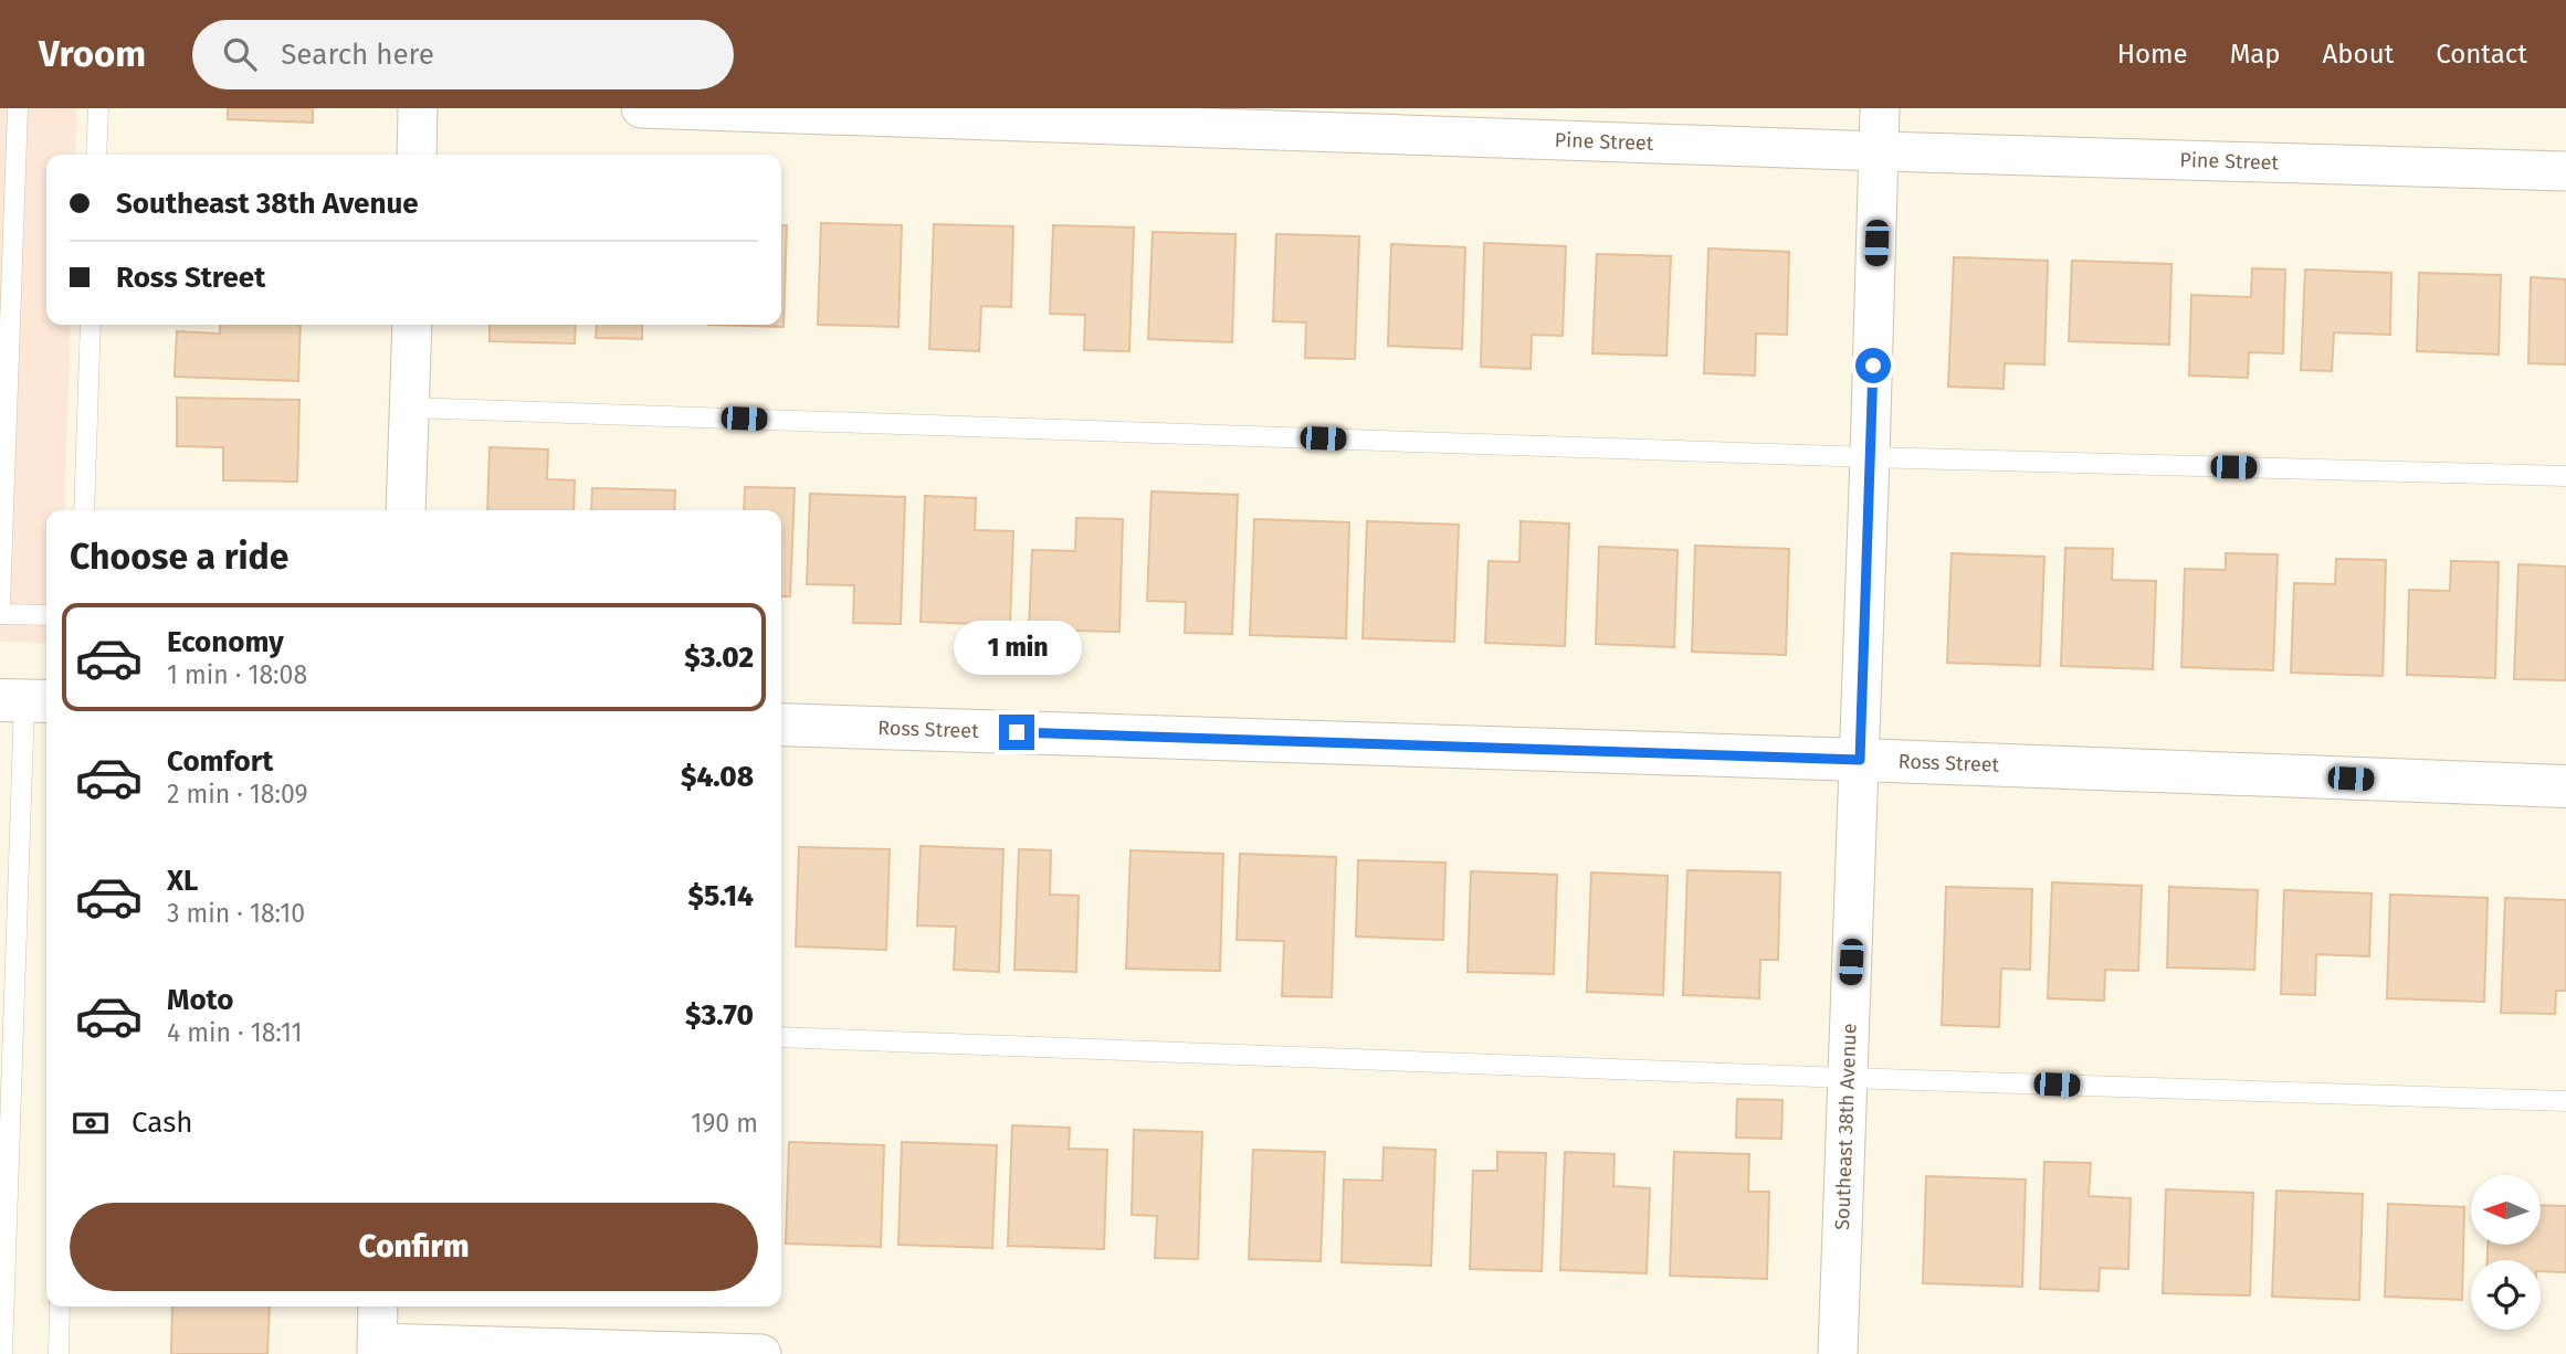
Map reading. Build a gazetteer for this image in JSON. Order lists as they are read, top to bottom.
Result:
{
  "streets": {
    "street": ["Pine Street", "Ross Street", "Southeast 38th Avenue"]
  },
  "crossings": [
    ["Pine Street", "Southeast 38th Avenue"],
    ["Ross Street", "Southeast 38th Avenue"]
  ],
  "north": "left",
  "page": {
    "header": "Vroom",
    "search": "Search here",
    "nav": [
      "Home",
      "Map",
      "About",
      "Contact"
    ],
    "banner": ["Southeast 38th Avenue", "Ross Street"],
    "heading": "Choose a ride",
    "list": [
      {
        "name": "Economy",
        "note": "1 min · 18:08",
        "value": "$3.02"
      },
      {
        "name": "Comfort",
        "note": "2 min · 18:09",
        "value": "$4.08"
      },
      {
        "name": "XL",
        "note": "3 min · 18:10",
        "value": "$5.14"
      },
      {
        "name": "Moto",
        "note": "4 min · 18:11",
        "value": "$3.70"
      }
    ],
    "bubble": "1 min",
    "pay": ["Cash", "190 m"],
    "buttons": "Confirm"
  }
}
